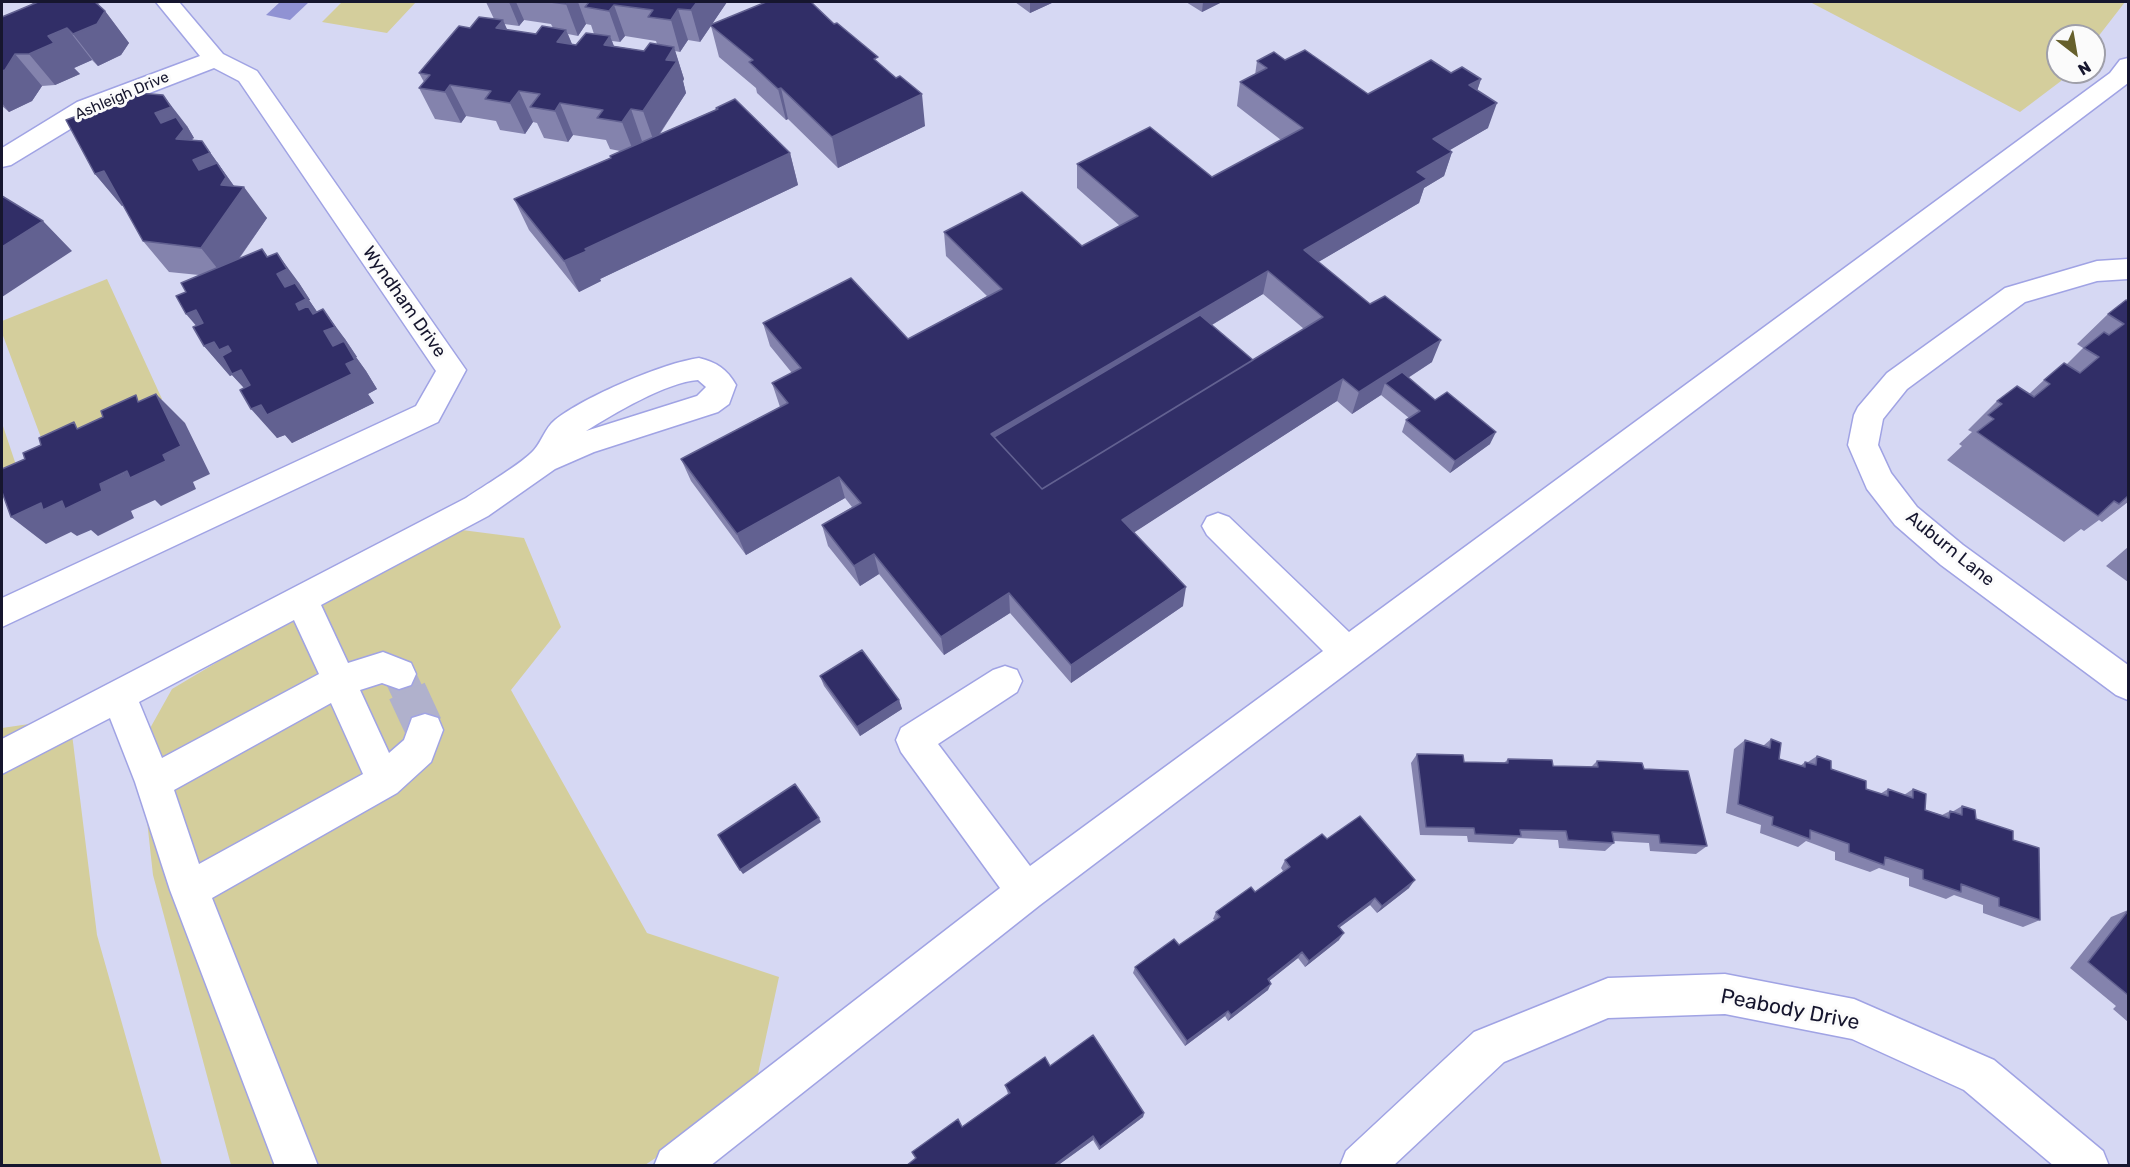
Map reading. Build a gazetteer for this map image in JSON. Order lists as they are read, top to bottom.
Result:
{
  "streets": {
    "street": [
      "Ashleigh Drive",
      "Wyndham Drive",
      "Auburn Lane",
      "Peabody Drive"
    ]
  },
  "crossings": [
    ["Ashleigh Drive", "Wyndham Drive"]
  ],
  "north": "bottom right"
}
